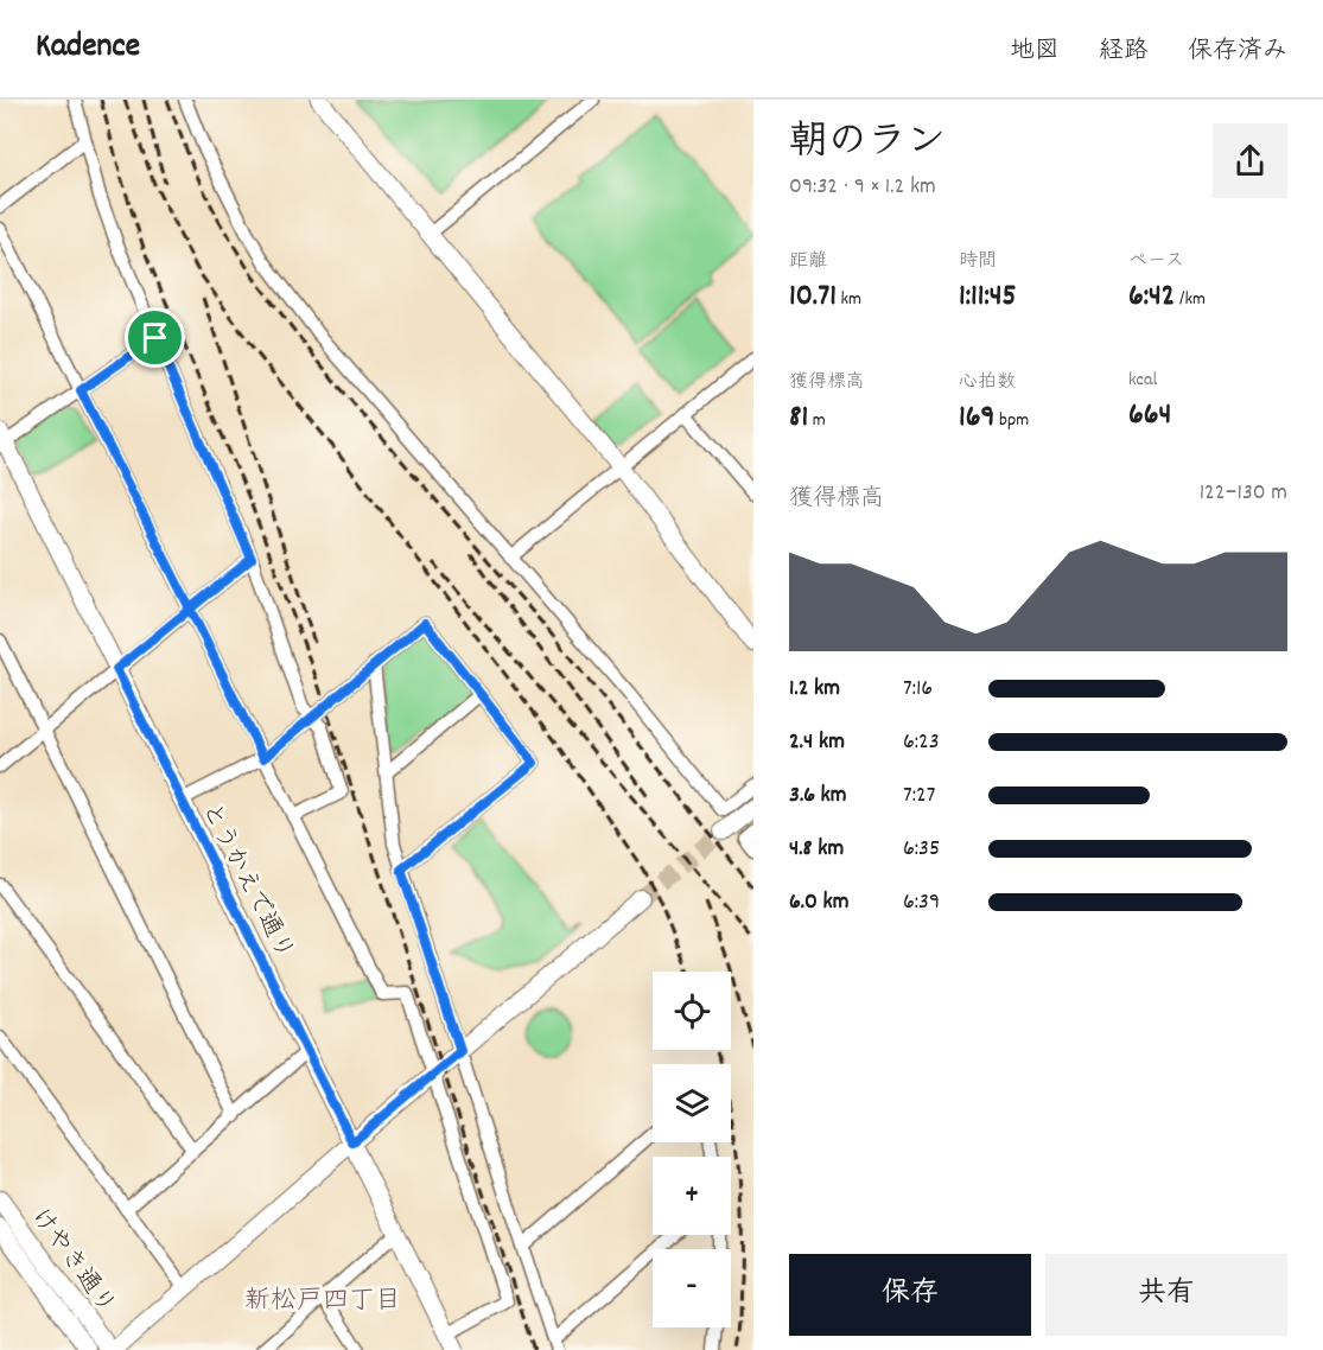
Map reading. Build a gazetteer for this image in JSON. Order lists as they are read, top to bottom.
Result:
{
  "streets": {
    "street": ["とうかえで通り", "けやき通り"]
  },
  "districts": ["新松戸四丁目"],
  "page": {
    "header": "Kadence",
    "nav": ["地図", "経路", "保存済み"],
    "heading": ["朝のラン", "09:32 · 9 × 1.2 km"],
    "stats": [
      ["距離", "10.71 km"],
      ["時間", "1:11:45"],
      ["ペース", "6:42 /km"],
      ["獲得標高", "81 m"],
      ["心拍数", "169 bpm"],
      ["kcal", "664"]
    ],
    "chart": ["獲得標高", "122–130 m"],
    "list": [
      {
        "name": "1.2 km",
        "note": "7:16"
      },
      {
        "name": "2.4 km",
        "note": "6:23"
      },
      {
        "name": "3.6 km",
        "note": "7:27"
      },
      {
        "name": "4.8 km",
        "note": "6:35"
      },
      {
        "name": "6.0 km",
        "note": "6:39"
      }
    ],
    "map_buttons": ["+", "−"],
    "buttons": ["保存", "共有"]
  }
}
